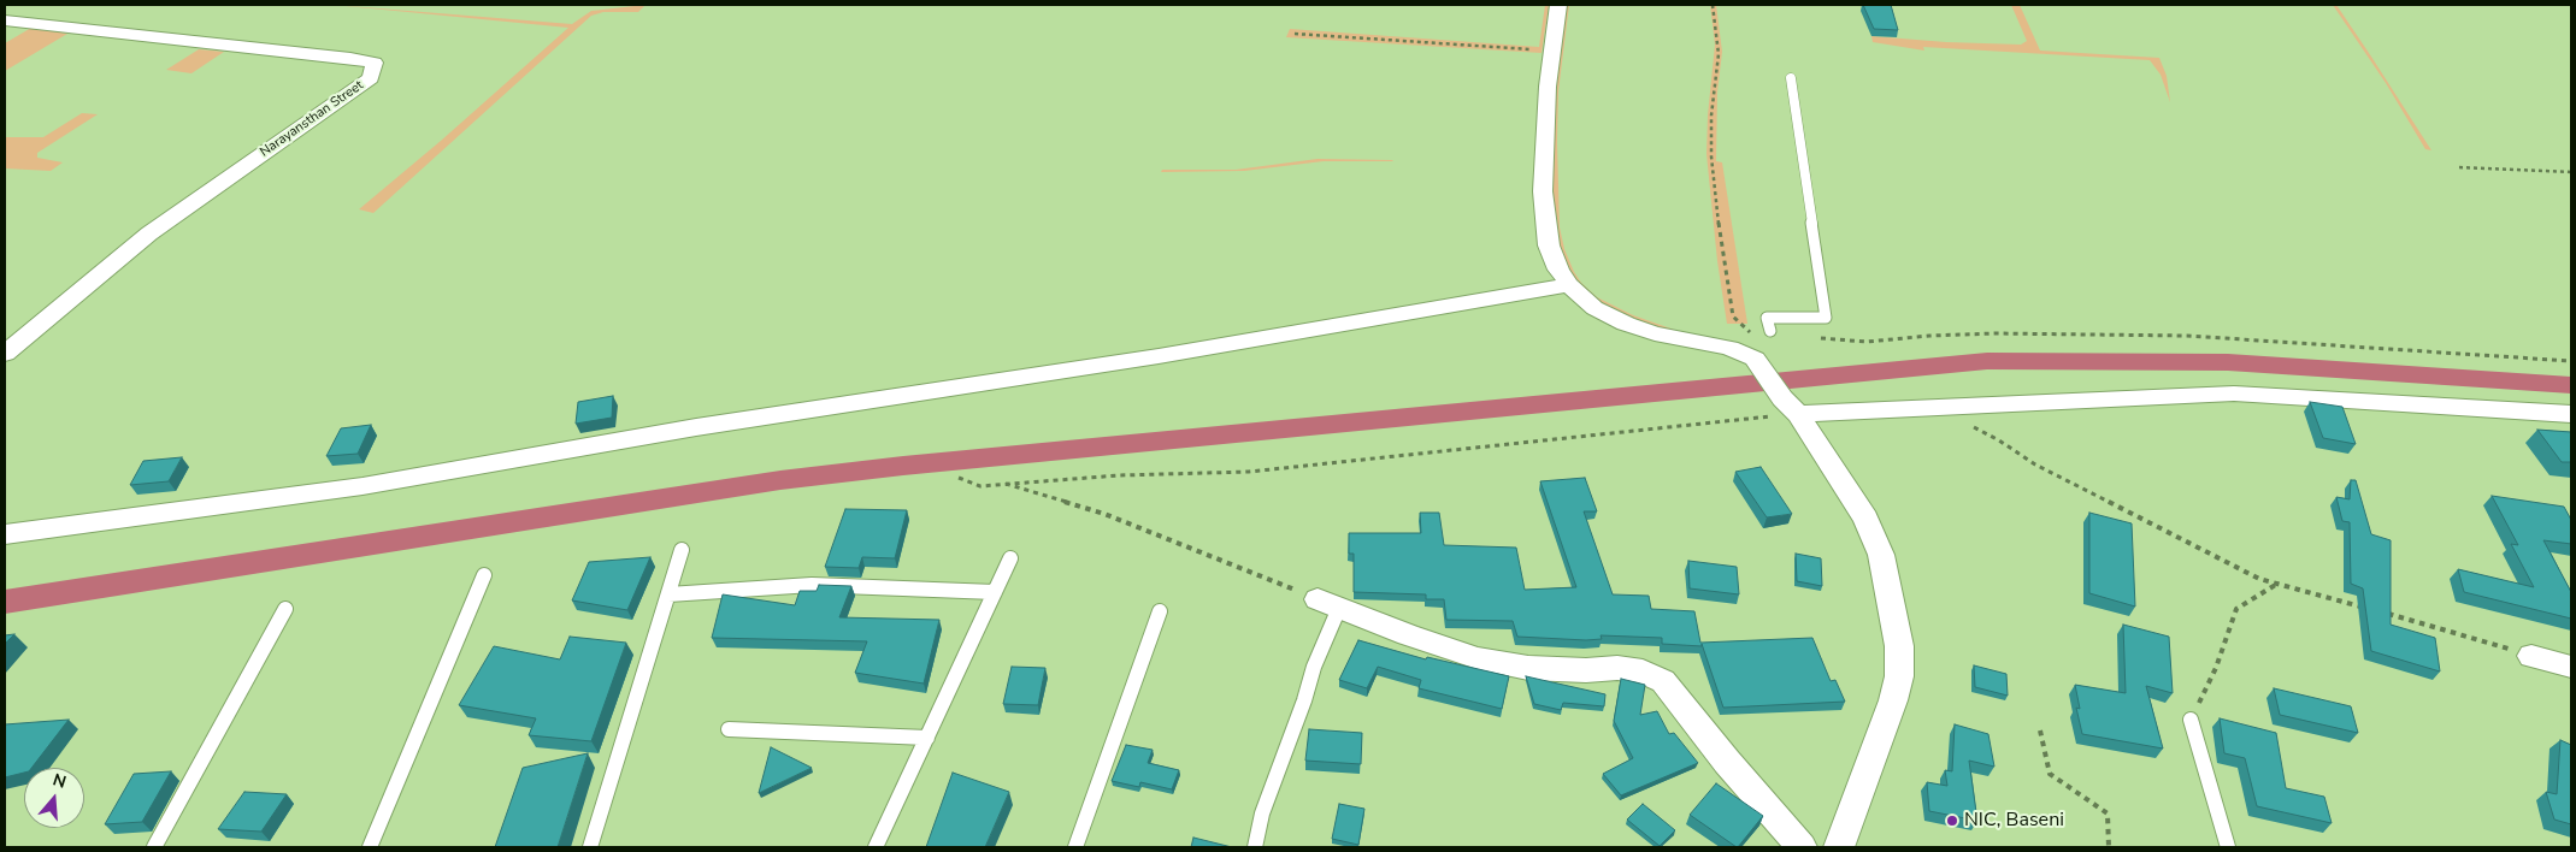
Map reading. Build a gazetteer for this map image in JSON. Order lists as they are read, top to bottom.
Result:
{
  "streets": {
    "street": ["Narayansthan Street"]
  },
  "places": ["NIC, Baseni"],
  "north": "top"
}
